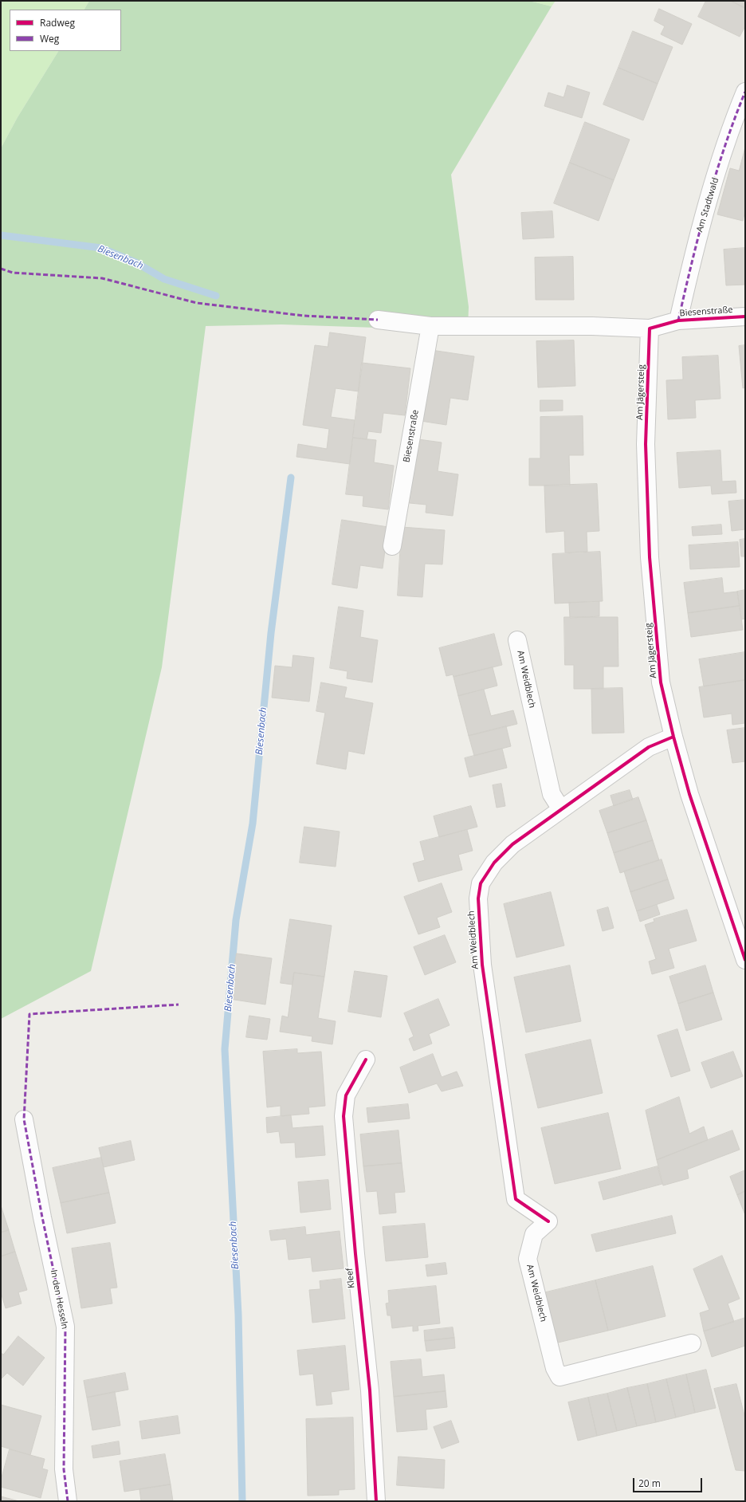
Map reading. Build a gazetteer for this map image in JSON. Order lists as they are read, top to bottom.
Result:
{
  "streets": {
    "street": [
      "Am Stadtwald",
      "Biesenstraße",
      "Am Jägersteig",
      "Am Weidblech",
      "Kleef",
      "In den Hesseln"
    ]
  },
  "crossings": [
    ["Am Stadtwald", "Biesenstraße"],
    ["Biesenstraße", "Am Jägersteig"],
    ["Am Jägersteig", "Am Weidblech"]
  ],
  "water": ["Biesenbach"],
  "legend": ["Radweg", "Weg"],
  "scale_bar": "20 m"
}
